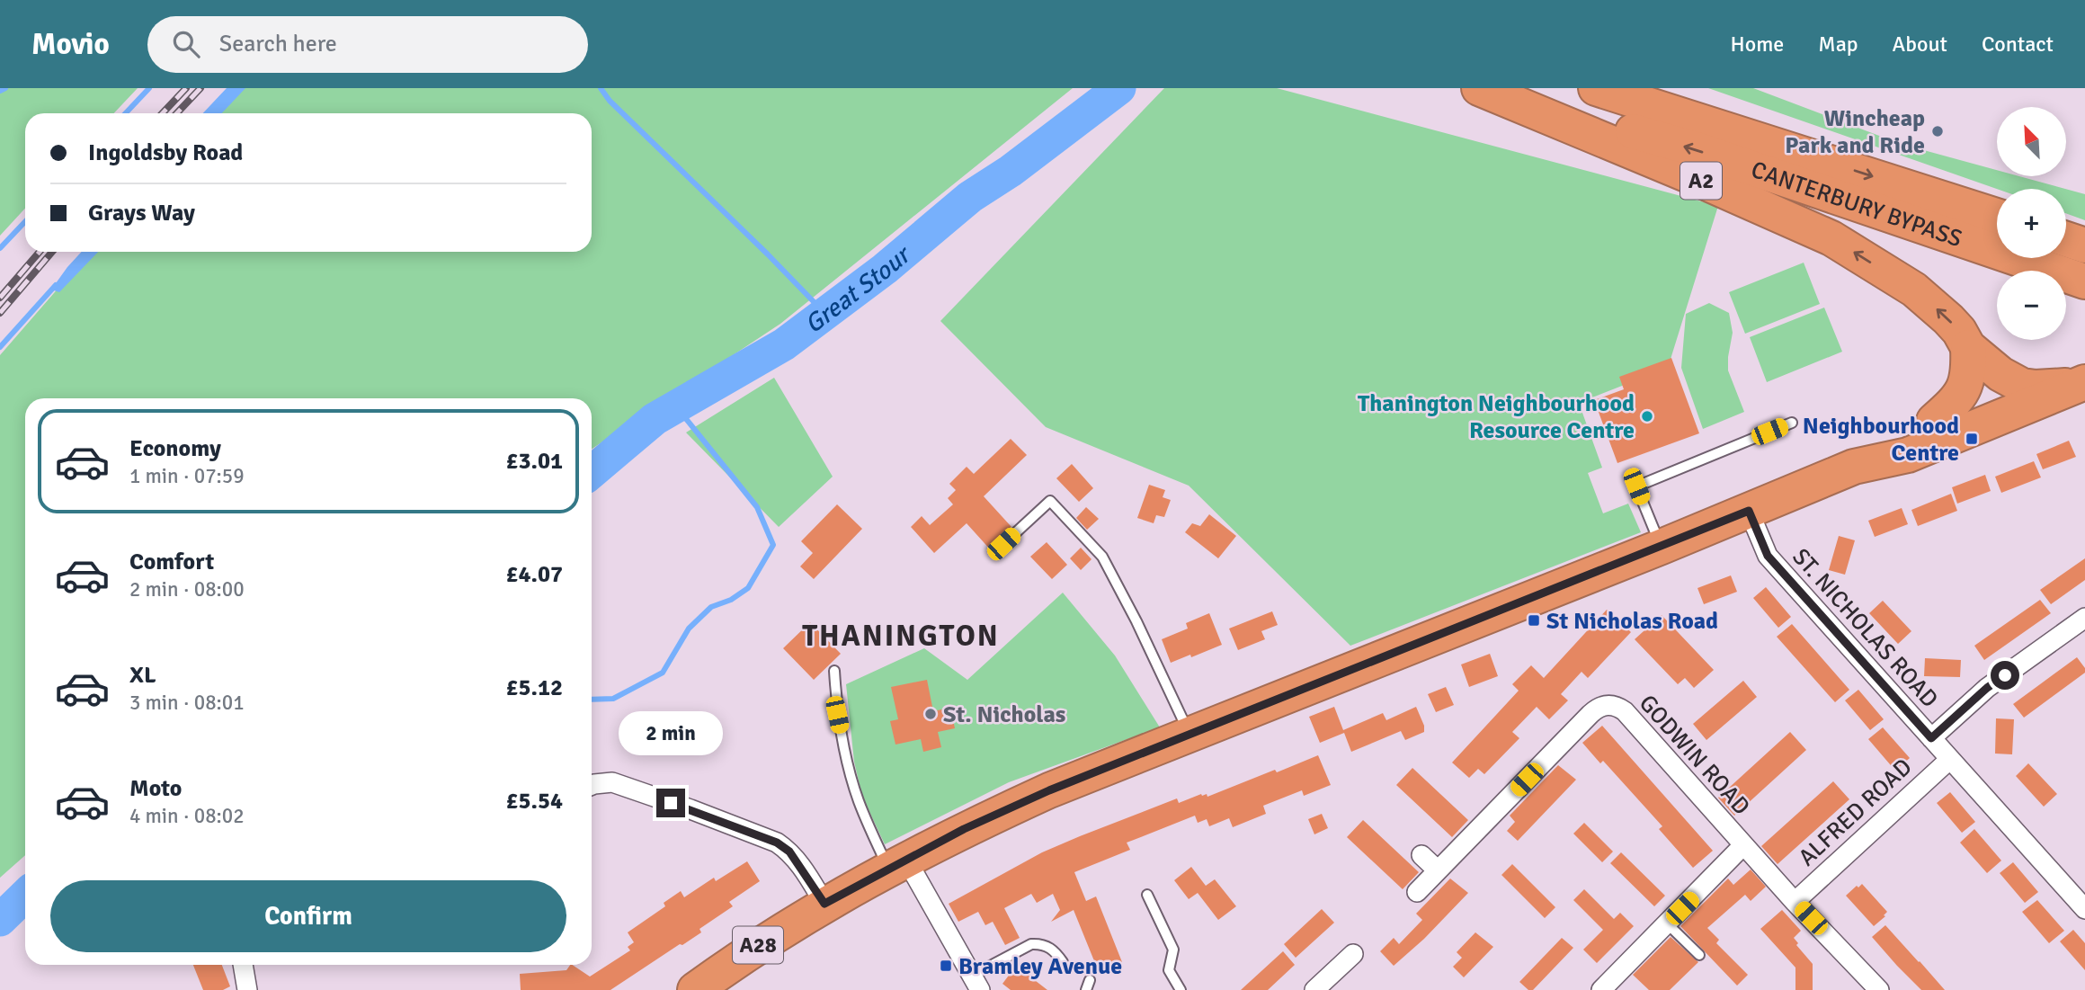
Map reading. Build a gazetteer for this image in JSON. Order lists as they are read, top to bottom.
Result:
{
  "streets": {
    "highway": ["A2", "CANTERBURY BYPASS", "A28"],
    "street": ["ST. NICHOLAS ROAD", "GODWIN ROAD", "ALFRED ROAD"]
  },
  "crossings": [
    ["A2", "CANTERBURY BYPASS"],
    ["A2", "A28"],
    ["ST. NICHOLAS ROAD", "ALFRED ROAD"],
    ["ST. NICHOLAS ROAD", "A28"],
    ["GODWIN ROAD", "ALFRED ROAD"]
  ],
  "districts": ["THANINGTON"],
  "water": ["Great Stour"],
  "places": {
    "other": ["Wincheap Park and Ride", "Thanington Neighbourhood Resource Centre", "St. Nicholas"],
    "transit": ["Neighbourhood Centre", "St Nicholas Road", "Bramley Avenue"]
  },
  "north": "top left",
  "page": {
    "header": "Movio",
    "search": "Search here",
    "nav": [
      "Home",
      "Map",
      "About",
      "Contact"
    ],
    "map_buttons": ["+", "−"],
    "banner": ["Ingoldsby Road", "Grays Way"],
    "list": [
      {
        "name": "Economy",
        "note": "1 min · 07:59",
        "value": "£3.01"
      },
      {
        "name": "Comfort",
        "note": "2 min · 08:00",
        "value": "£4.07"
      },
      {
        "name": "XL",
        "note": "3 min · 08:01",
        "value": "£5.12"
      },
      {
        "name": "Moto",
        "note": "4 min · 08:02",
        "value": "£5.54"
      }
    ],
    "bubble": "2 min",
    "buttons": "Confirm"
  }
}
